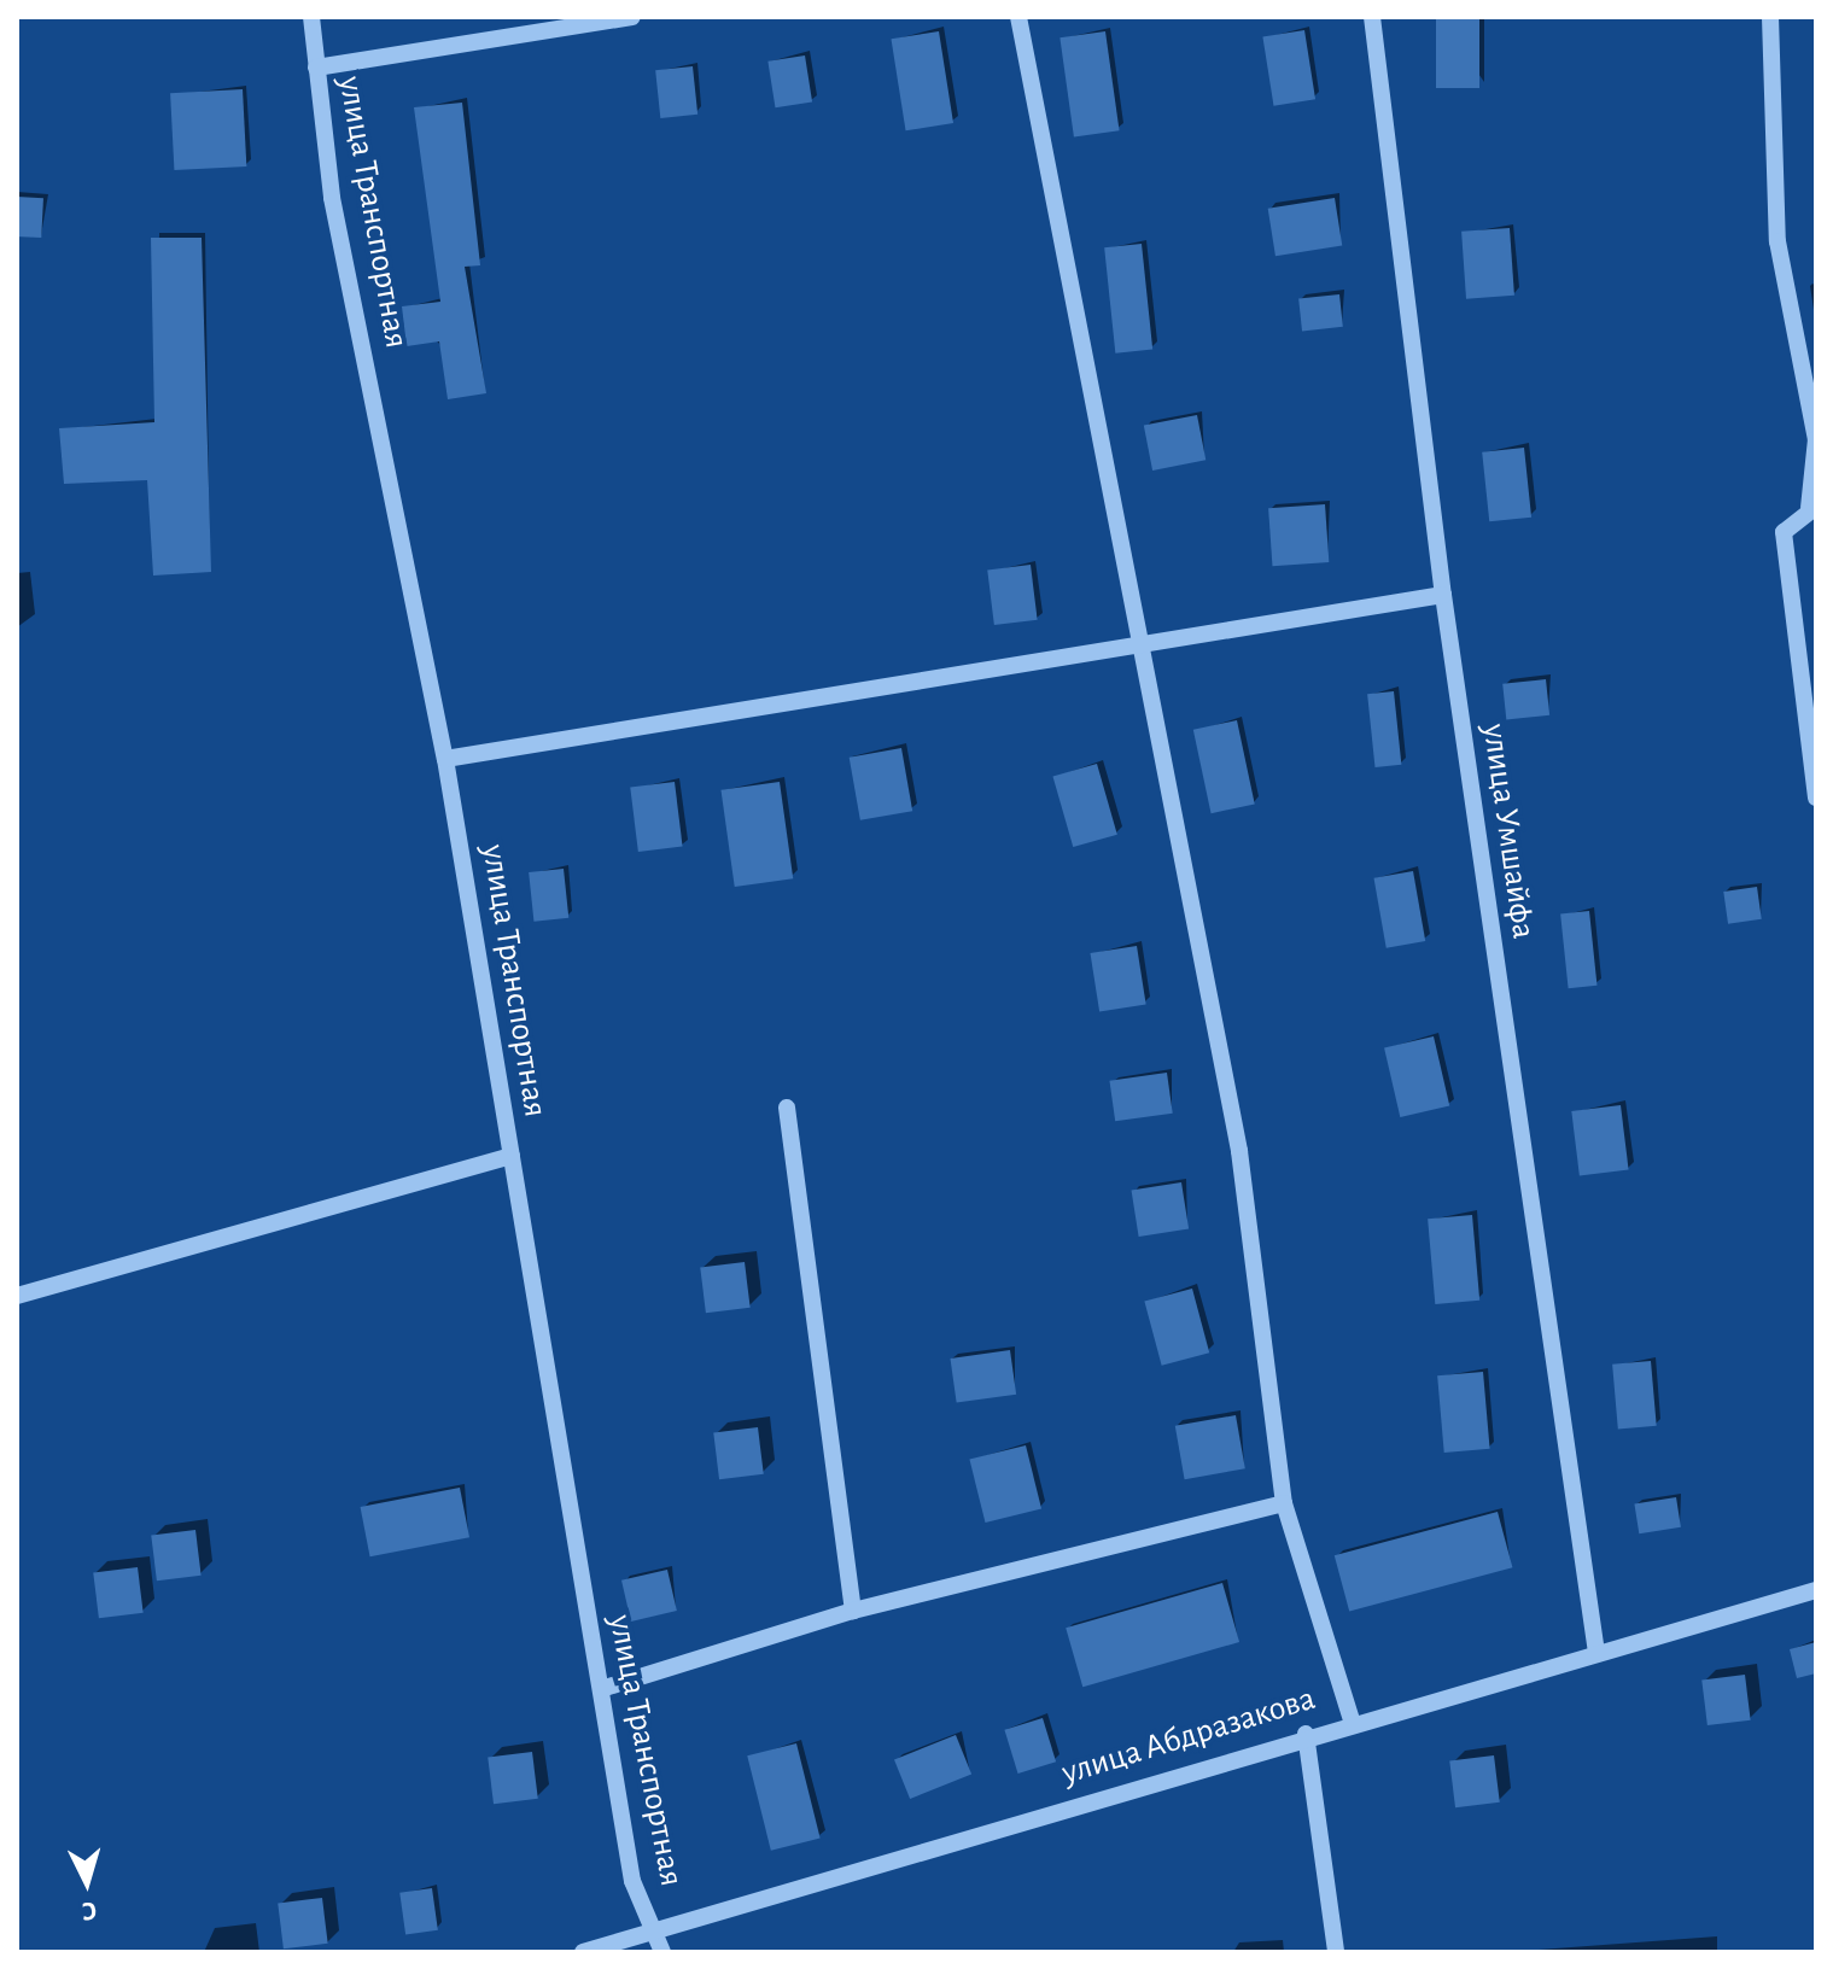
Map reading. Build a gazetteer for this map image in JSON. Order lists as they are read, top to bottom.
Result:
{
  "streets": {
    "street": ["улица Транспортная", "улица Умшайфа", "улица Абдразакова"]
  },
  "crossings": [
    ["улица Транспортная", "улица Абдразакова"],
    ["улица Умшайфа", "улица Абдразакова"]
  ],
  "north": "bottom"
}
